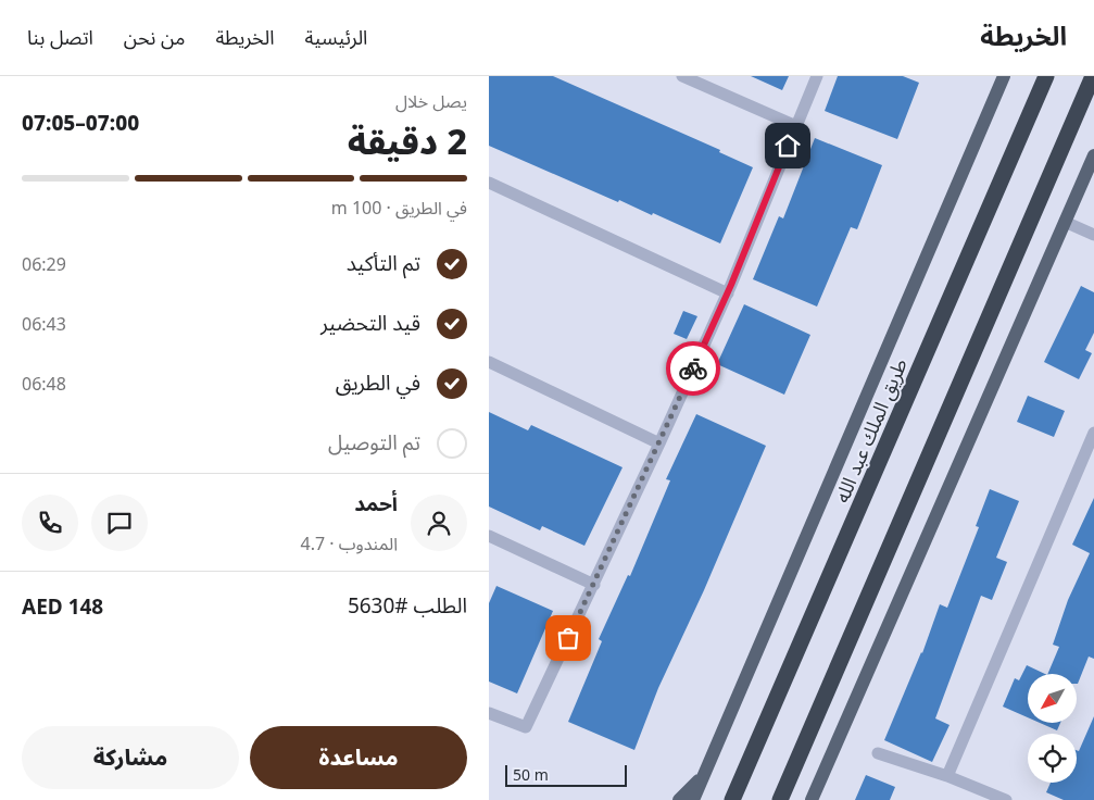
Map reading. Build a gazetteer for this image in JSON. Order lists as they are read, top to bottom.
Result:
{
  "streets": {
    "highway": ["طريق الملك عبد الله"]
  },
  "scale_bar": "50 m",
  "north": "bottom left",
  "page": {
    "header": "الخريطة",
    "nav": [
      "الرئيسية",
      "الخريطة",
      "من نحن",
      "اتصل بنا"
    ],
    "heading": ["2 دقيقة", "يصل خلال", "07:00–07:05"],
    "panel": [
      "أحمد",
      "المندوب · 4.7",
      "الطلب #5630",
      "AED 148"
    ],
    "bar": "في الطريق · 100 m",
    "list": [
      ["تم التأكيد", "06:29"],
      ["قيد التحضير", "06:43"],
      ["في الطريق", "06:48"],
      "تم التوصيل"
    ],
    "buttons": ["مساعدة", "مشاركة"],
    "scale": "50 m"
  }
}
